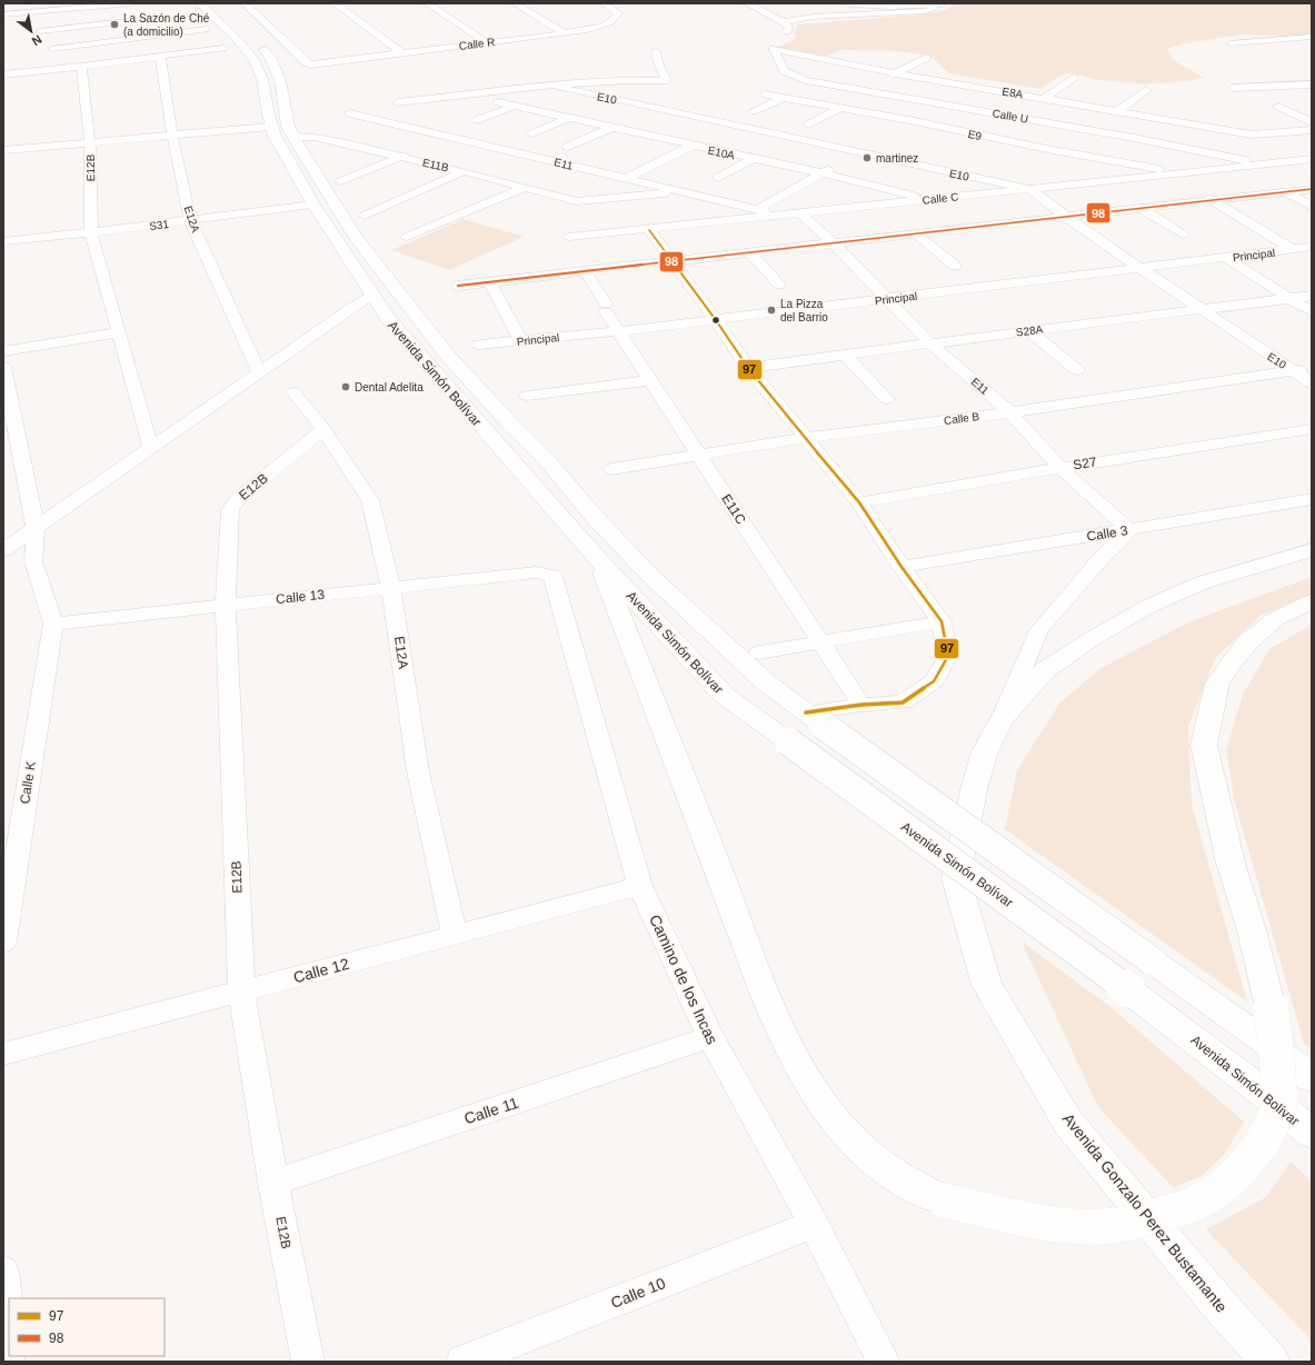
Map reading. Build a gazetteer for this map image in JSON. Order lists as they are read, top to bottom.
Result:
{
  "streets": {
    "main road": ["Avenida Simón Bolívar", "Avenida Gonzalo Perez Bustamante"],
    "street": [
      "Calle R",
      "E8A",
      "E10",
      "Calle U",
      "E9",
      "E10A",
      "E11",
      "E11B",
      "E12B",
      "Calle C",
      "E12A",
      "S31",
      "Principal",
      "S28A",
      "Calle B",
      "S27",
      "E11C",
      "Calle 3",
      "Calle 13",
      "Calle K",
      "Calle 12",
      "Camino de los Incas",
      "Calle 11",
      "Calle 10"
    ]
  },
  "crossings": [
    ["E8A", "Calle U"],
    ["E10", "Calle C"],
    ["E10", "Principal"],
    ["E10", "S28A"],
    ["E10", "Calle B"],
    ["E9", "Calle C"],
    ["E10A", "Calle C"],
    ["E11", "E11B"],
    ["E11", "Calle C"],
    ["E11", "Principal"],
    ["E11", "S28A"],
    ["E11", "Calle B"],
    ["E11", "S27"],
    ["E11", "Calle 3"],
    ["E11B", "Avenida Simón Bolívar"],
    ["E12B", "E12A"],
    ["E12B", "S31"],
    ["E12B", "Calle 13"],
    ["E12B", "Calle 12"],
    ["E12B", "Calle 11"],
    ["E12A", "S31"],
    ["E12A", "Calle 13"],
    ["E12A", "Calle 12"],
    ["S31", "Avenida Simón Bolívar"],
    ["Principal", "E11C"],
    ["Calle B", "E11C"],
    ["Calle 13", "Calle K"],
    ["Calle 13", "Camino de los Incas"],
    ["Calle 12", "Camino de los Incas"],
    ["Camino de los Incas", "Calle 11"],
    ["Camino de los Incas", "Calle 10"]
  ],
  "places": [
    "La Sazón de Ché (a domicilio)",
    "martinez",
    "La Pizza del Barrio",
    "Dental Adelita"
  ],
  "lines": ["transit line 98", "transit line 97"],
  "legend": ["97", "98"],
  "north": "bottom right"
}
